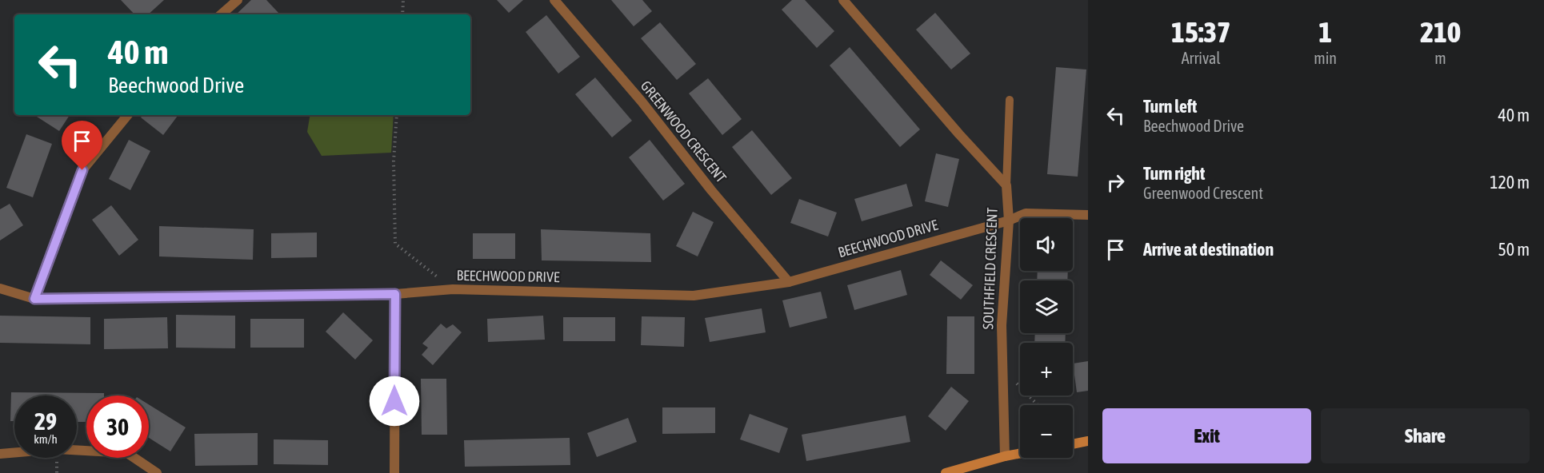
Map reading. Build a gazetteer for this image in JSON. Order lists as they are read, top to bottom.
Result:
{
  "streets": {
    "street": ["GREENWOOD CRESCENT", "BEECHWOOD DRIVE", "SOUTHFIELD CRESCENT"]
  },
  "crossings": [
    ["GREENWOOD CRESCENT", "BEECHWOOD DRIVE"],
    ["BEECHWOOD DRIVE", "SOUTHFIELD CRESCENT"]
  ],
  "page": {
    "eta": [
      "15:37",
      "Arrival",
      "1",
      "min",
      "210",
      "m"
    ],
    "turn": ["40 m", "Beechwood Drive"],
    "list": [
      {
        "name": "Turn left",
        "note": "Beechwood Drive",
        "value": "40 m"
      },
      {
        "name": "Turn right",
        "note": "Greenwood Crescent",
        "value": "120 m"
      },
      {
        "name": "Arrive at destination",
        "value": "50 m"
      }
    ],
    "map_buttons": ["+", "−"],
    "speed": "29 km/h",
    "limit": "30",
    "buttons": ["Exit", "Share"]
  }
}
